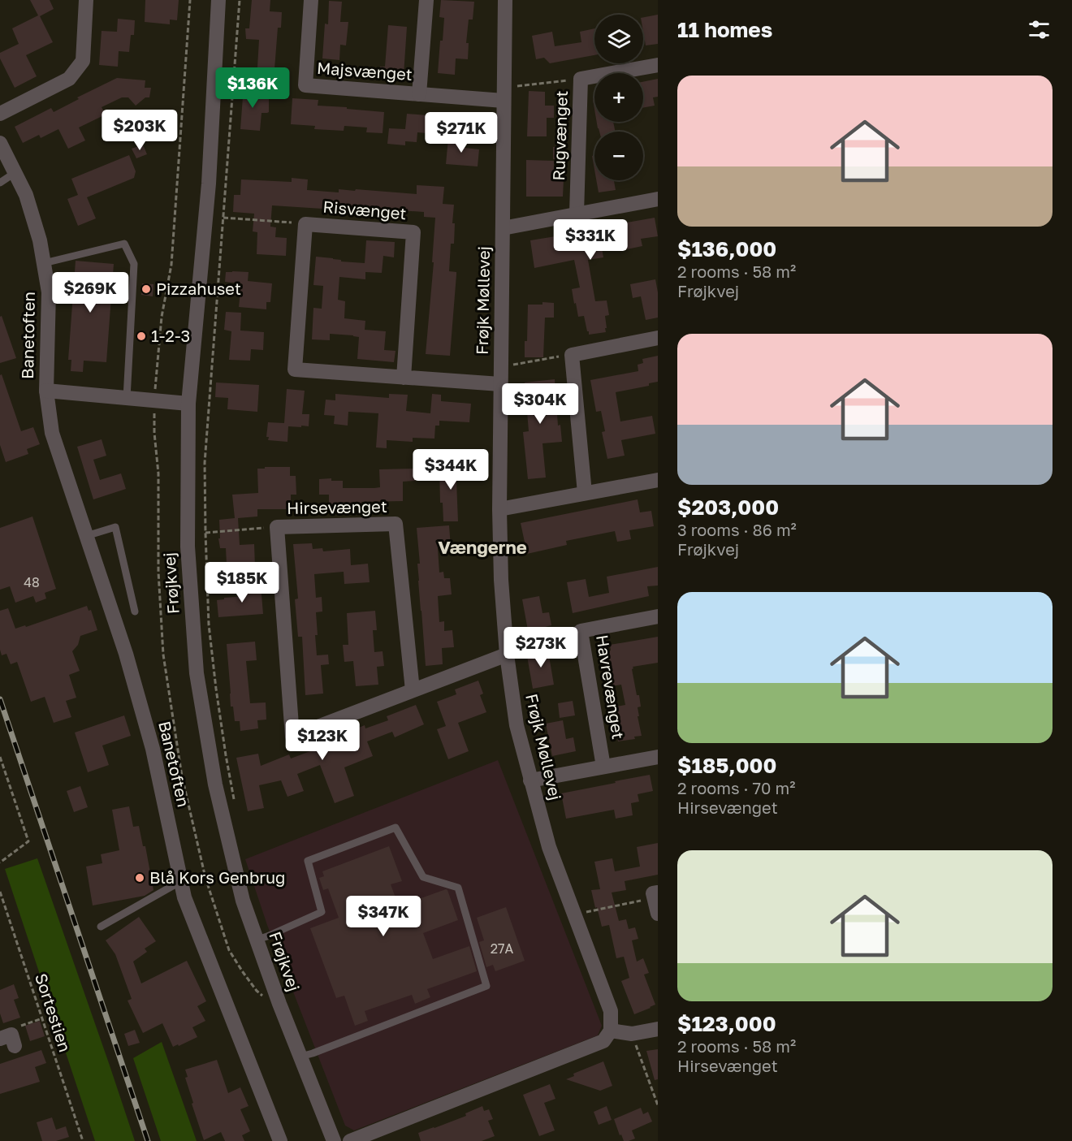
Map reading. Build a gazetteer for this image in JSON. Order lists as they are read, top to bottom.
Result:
{
  "streets": {
    "street": [
      "Majsvænget",
      "Rugvænget",
      "Risvænget",
      "Frøjk Møllevej",
      "Banetoften",
      "Hirsevænget",
      "Frøjkvej",
      "Havrevænget"
    ],
    "path": ["Sortestien"]
  },
  "crossings": [
    ["Majsvænget", "Frøjk Møllevej"],
    ["Risvænget", "Frøjk Møllevej"],
    ["Frøjk Møllevej", "Hirsevænget"],
    ["Banetoften", "Frøjkvej"]
  ],
  "districts": ["Vængerne"],
  "places": ["Pizzahuset", "1-2-3", "Blå Kors Genbrug"],
  "house_numbers": ["48", "27A"],
  "page": {
    "heading": "11 homes",
    "map_buttons": ["+", "−"],
    "list": [
      {
        "name": "$136,000",
        "note": "2 rooms · 58 m² · Frøjkvej"
      },
      {
        "name": "$203,000",
        "note": "3 rooms · 86 m² · Frøjkvej"
      },
      {
        "name": "$185,000",
        "note": "2 rooms · 70 m² · Hirsevænget"
      },
      {
        "name": "$123,000",
        "note": "2 rooms · 58 m² · Hirsevænget"
      }
    ],
    "price": [
      "$136K",
      "$203K",
      "$271K",
      "$331K",
      "$269K",
      "$304K",
      "$344K",
      "$185K",
      "$273K",
      "$123K",
      "$347K"
    ]
  }
}
